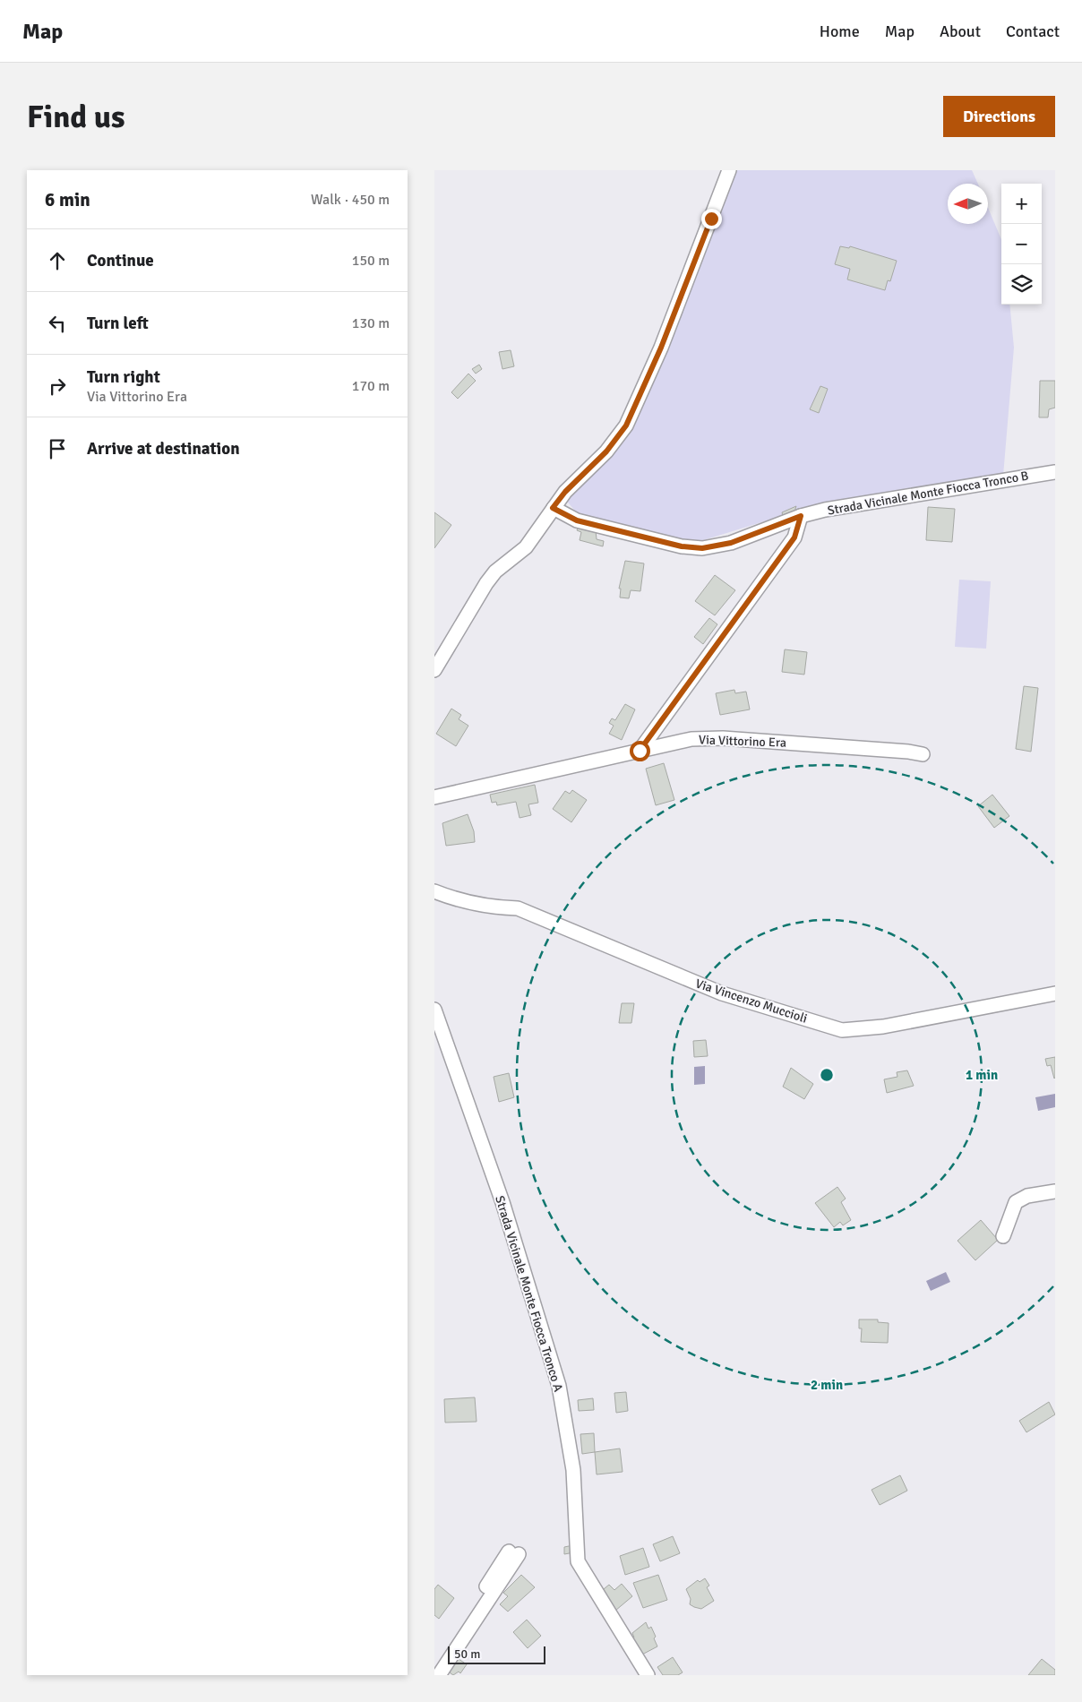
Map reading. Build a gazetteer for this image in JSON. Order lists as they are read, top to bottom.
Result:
{
  "streets": {
    "street": [
      "Strada Vicinale Monte Fiocca Tronco B",
      "Via Vittorino Era",
      "Via Vincenzo Muccioli",
      "Strada Vicinale Monte Fiocca Tronco A"
    ]
  },
  "scale_bar": "50 m",
  "north": "left",
  "page": {
    "header": "Map",
    "nav": [
      "Home",
      "Map",
      "About",
      "Contact"
    ],
    "buttons": "Directions",
    "title": "Find us",
    "heading": ["6 min", "Walk · 450 m"],
    "map_buttons": ["+", "−"],
    "list": [
      ["Continue", "150 m"],
      ["Turn left", "130 m"],
      ["Turn right", "Via Vittorino Era", "170 m"],
      "Arrive at destination"
    ],
    "scale": "50 m"
  },
  "rings": ["1 min", "2 min"]
}
